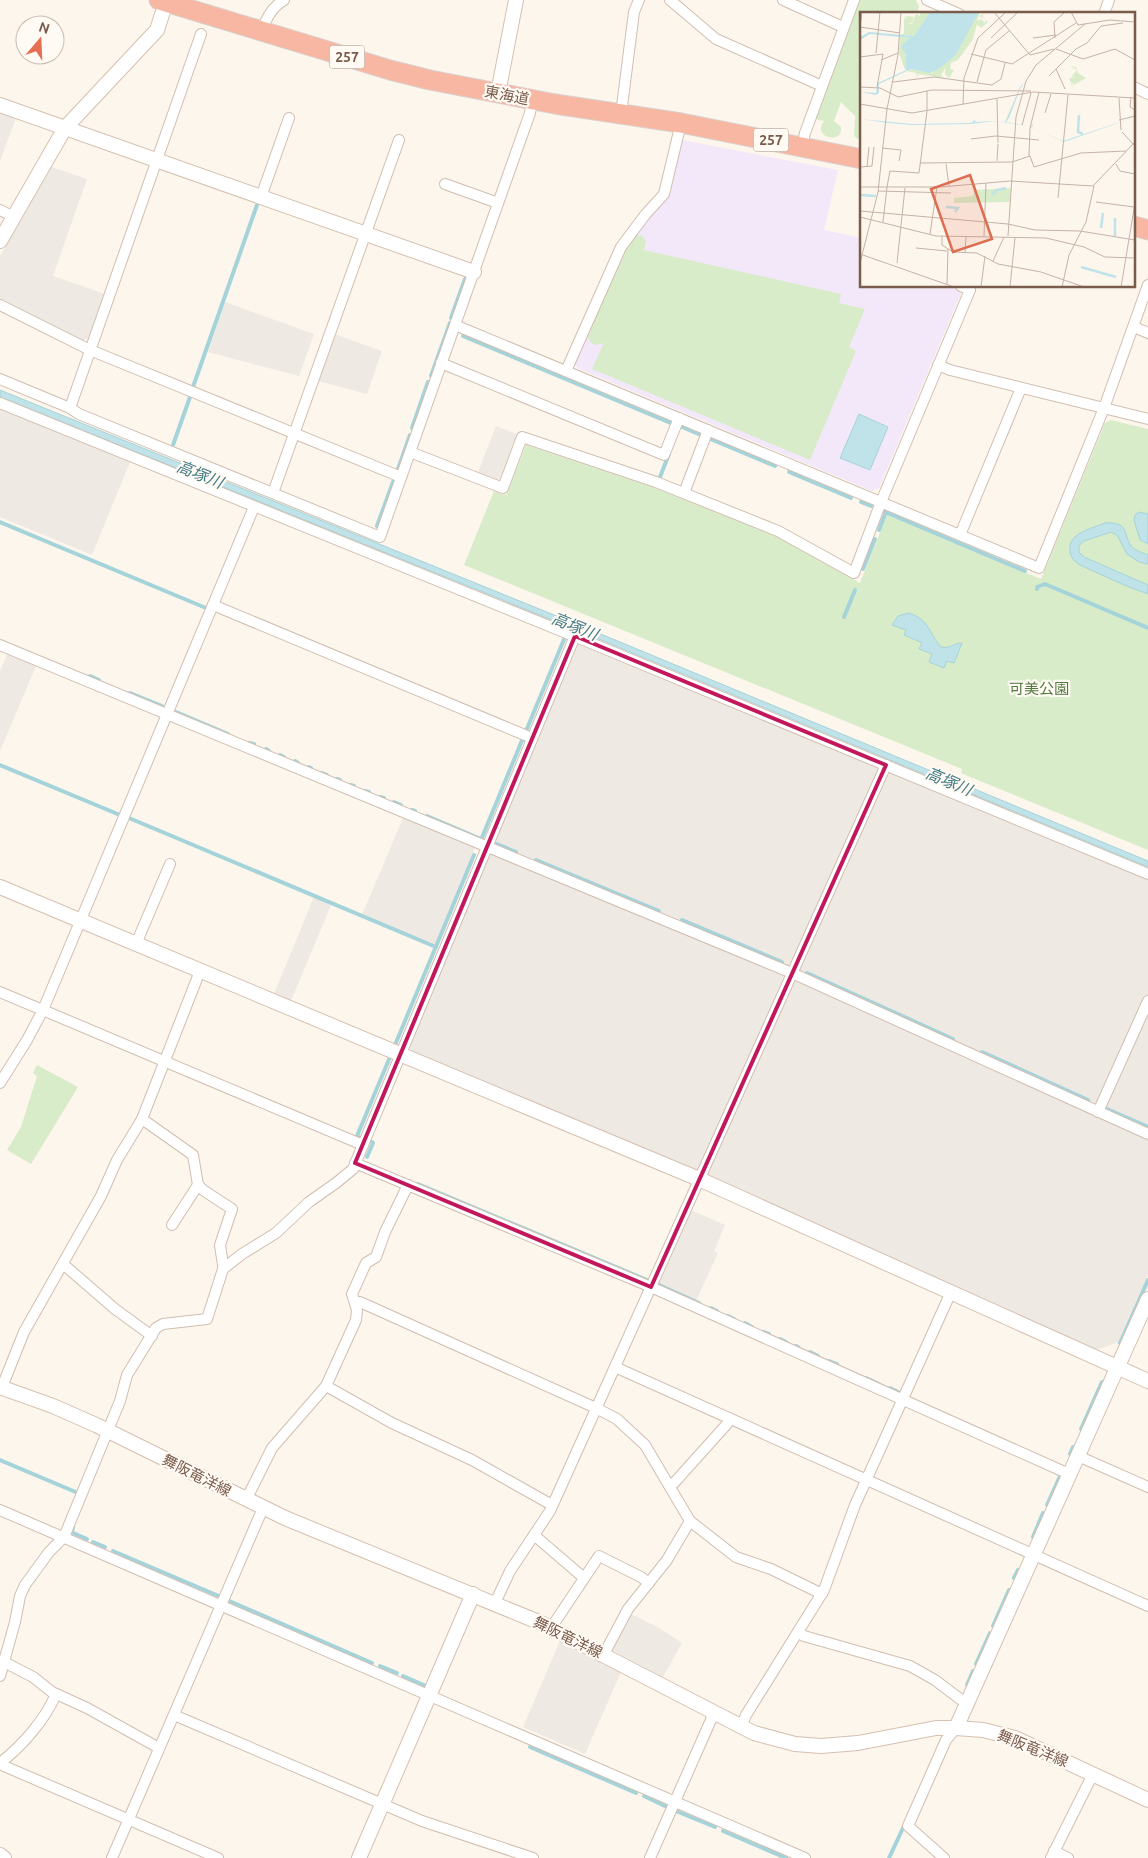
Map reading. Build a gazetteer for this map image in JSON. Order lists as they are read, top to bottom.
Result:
{
  "streets": {
    "highway": ["257", "東海道"],
    "street": ["舞阪竜洋線"]
  },
  "water": ["高塚川"],
  "parks": ["可美公園"],
  "north": "top"
}
